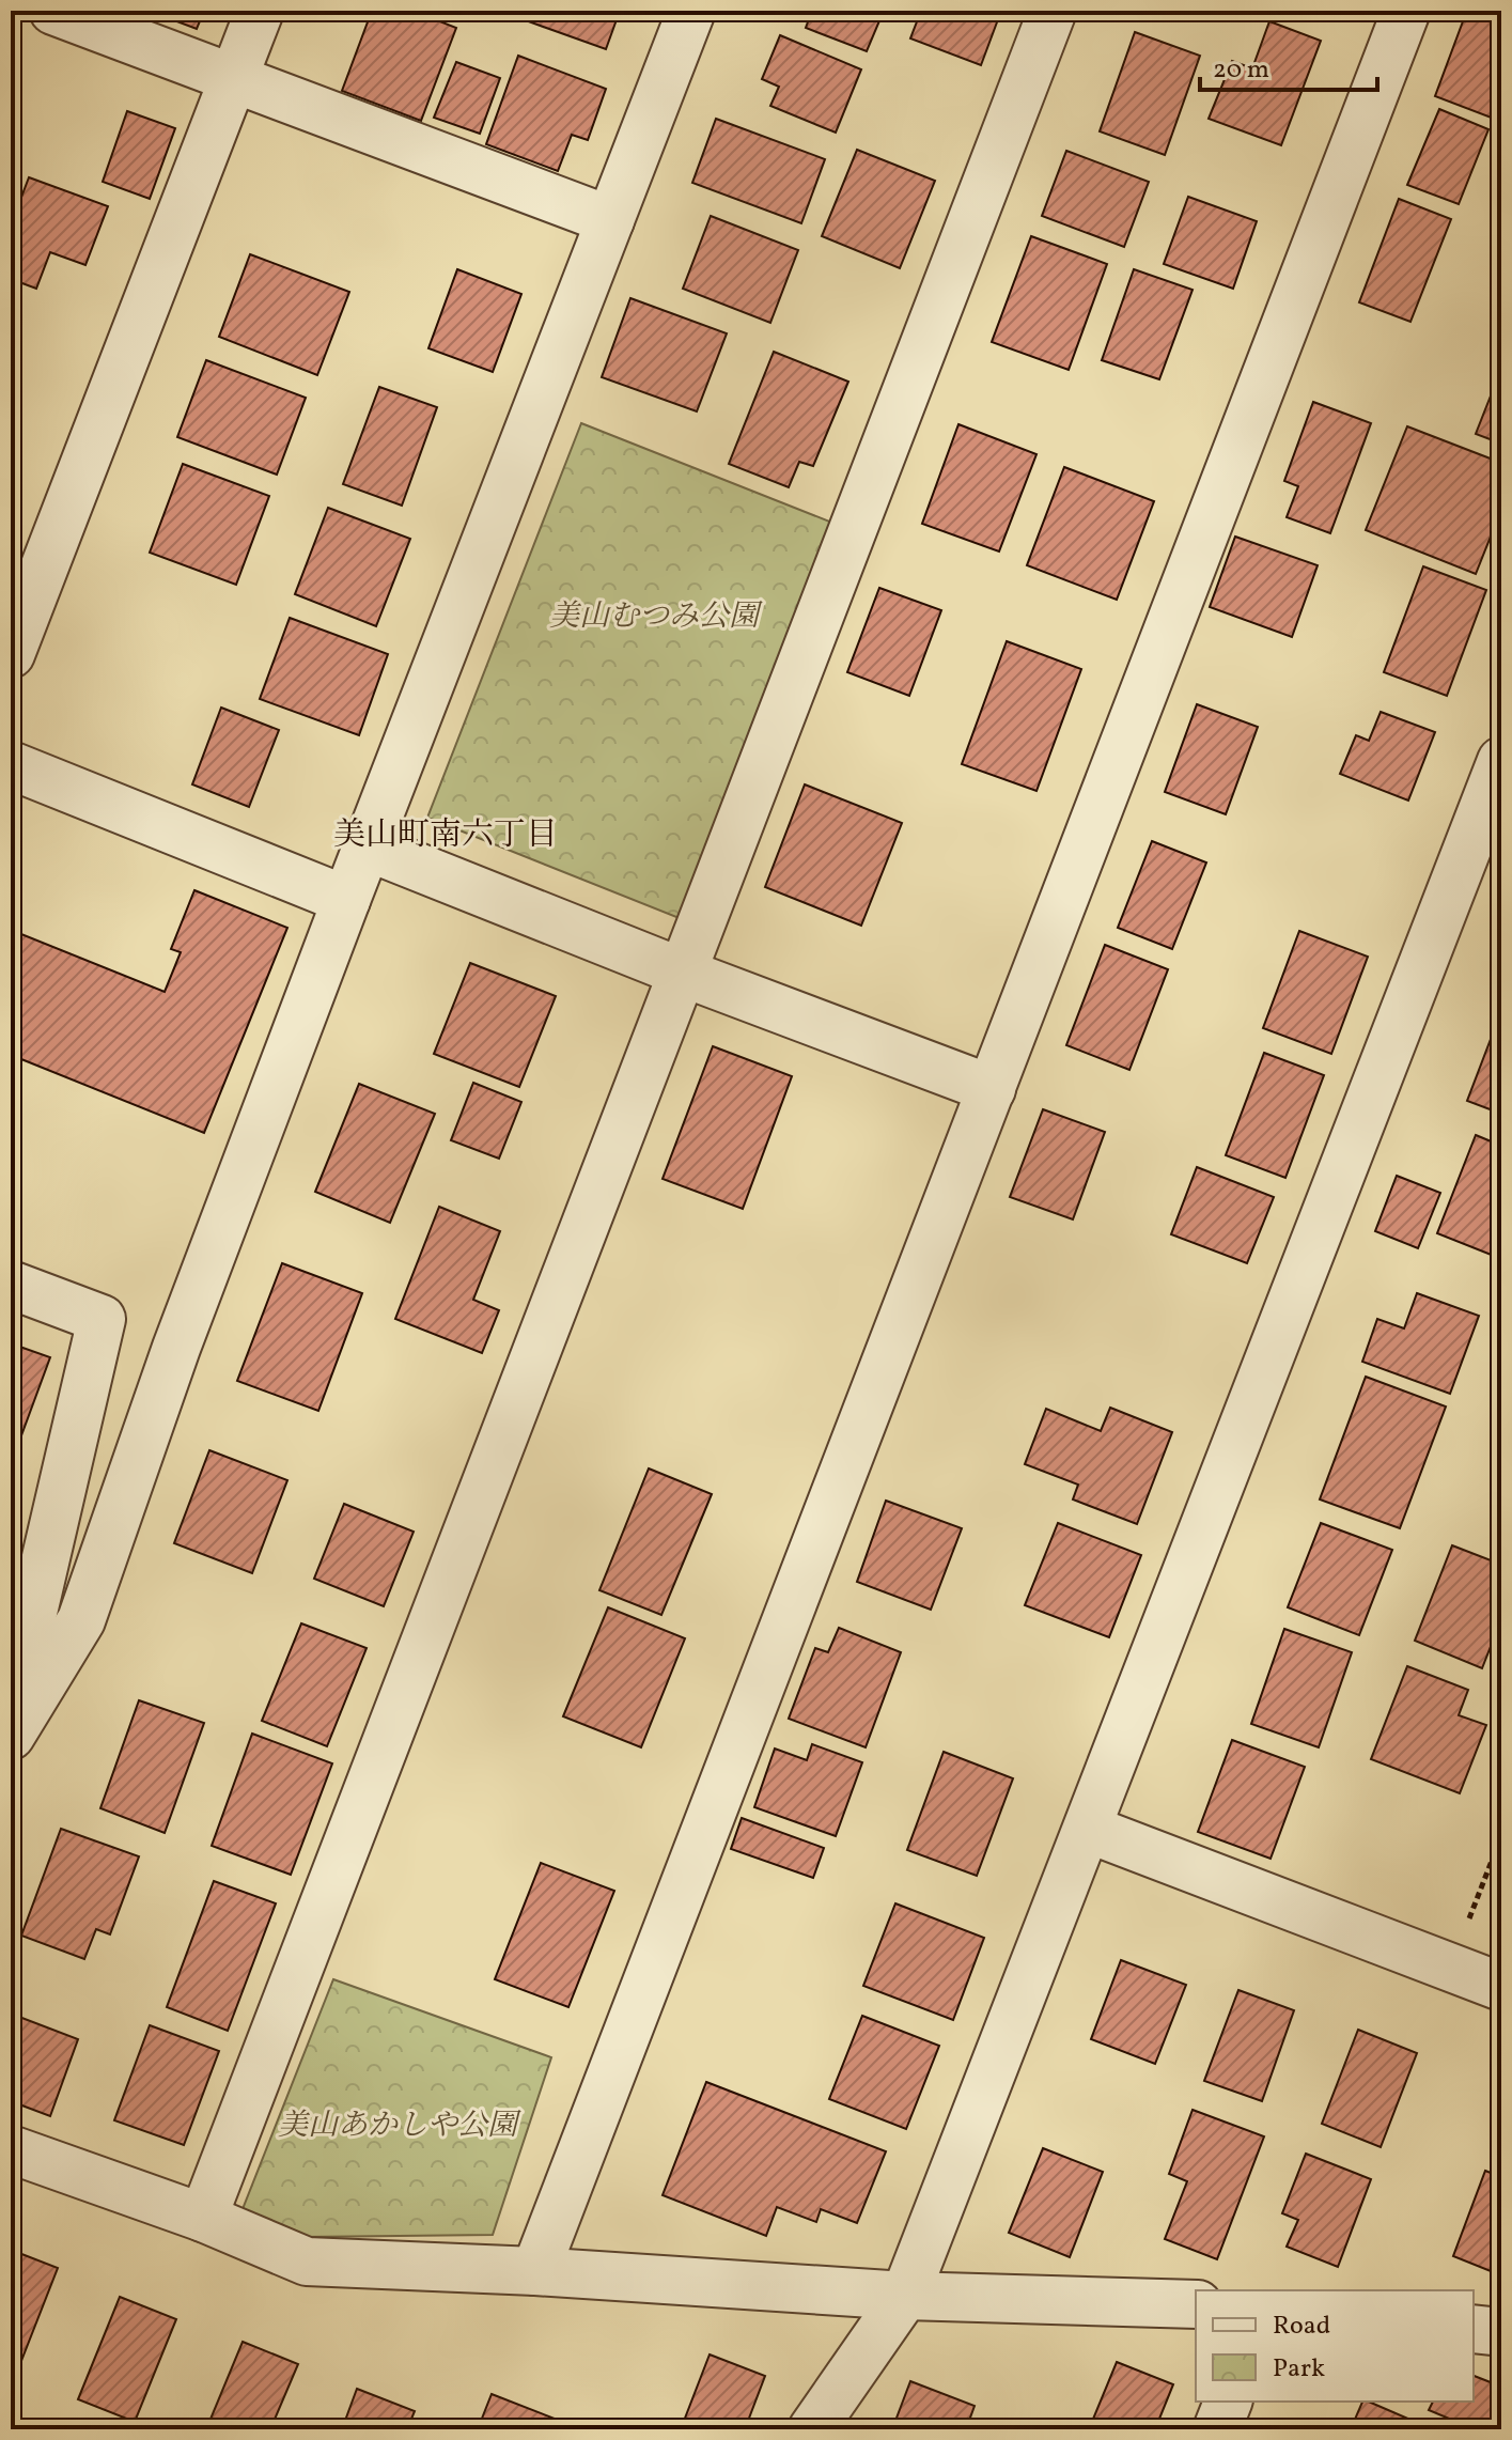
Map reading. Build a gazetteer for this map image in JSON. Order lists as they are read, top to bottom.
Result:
{
  "districts": ["美山町南六丁目"],
  "parks": ["美山むつみ公園", "美山あかしや公園"],
  "legend": ["Road", "Park"],
  "scale_bar": "20 m"
}
